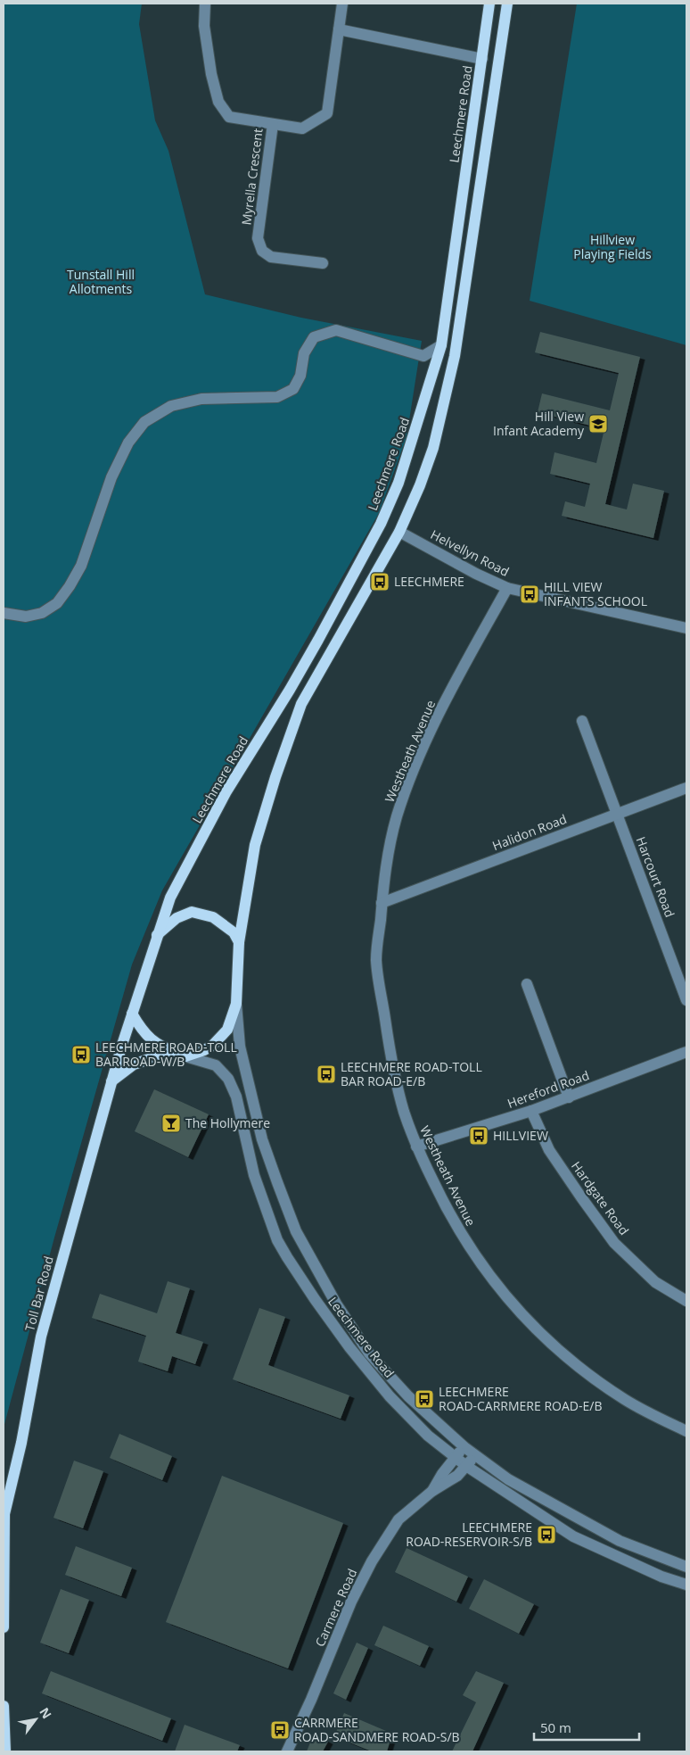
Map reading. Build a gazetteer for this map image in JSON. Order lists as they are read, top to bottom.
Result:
{
  "streets": {
    "main road": ["Leechmere Road", "Toll Bar Road"],
    "street": [
      "Myrella Crescent",
      "Helvellyn Road",
      "Westheath Avenue",
      "Halidon Road",
      "Harcourt Road",
      "Hereford Road",
      "Hardgate Road",
      "Carmere Road"
    ]
  },
  "crossings": [
    ["Leechmere Road", "Helvellyn Road"],
    ["Leechmere Road", "Toll Bar Road"],
    ["Leechmere Road", "Carmere Road"],
    ["Helvellyn Road", "Westheath Avenue"],
    ["Westheath Avenue", "Halidon Road"],
    ["Westheath Avenue", "Hereford Road"],
    ["Halidon Road", "Harcourt Road"],
    ["Hereford Road", "Hardgate Road"]
  ],
  "parks": ["Hillview Playing Fields", "Tunstall Hill Allotments"],
  "places": {
    "school or university": ["Hill View Infant Academy"],
    "bus stop": [
      "LEECHMERE",
      "HILL VIEW INFANTS SCHOOL",
      "LEECHMERE ROAD-TOLL BAR ROAD-W/B",
      "LEECHMERE ROAD-TOLL BAR ROAD-E/B",
      "HILLVIEW",
      "LEECHMERE ROAD-CARRMERE ROAD-E/B",
      "LEECHMERE ROAD-RESERVOIR-S/B",
      "CARRMERE ROAD-SANDMERE ROAD-S/B"
    ],
    "bar": ["The Hollymere"]
  },
  "scale_bar": "50 m",
  "north": "top right"
}
